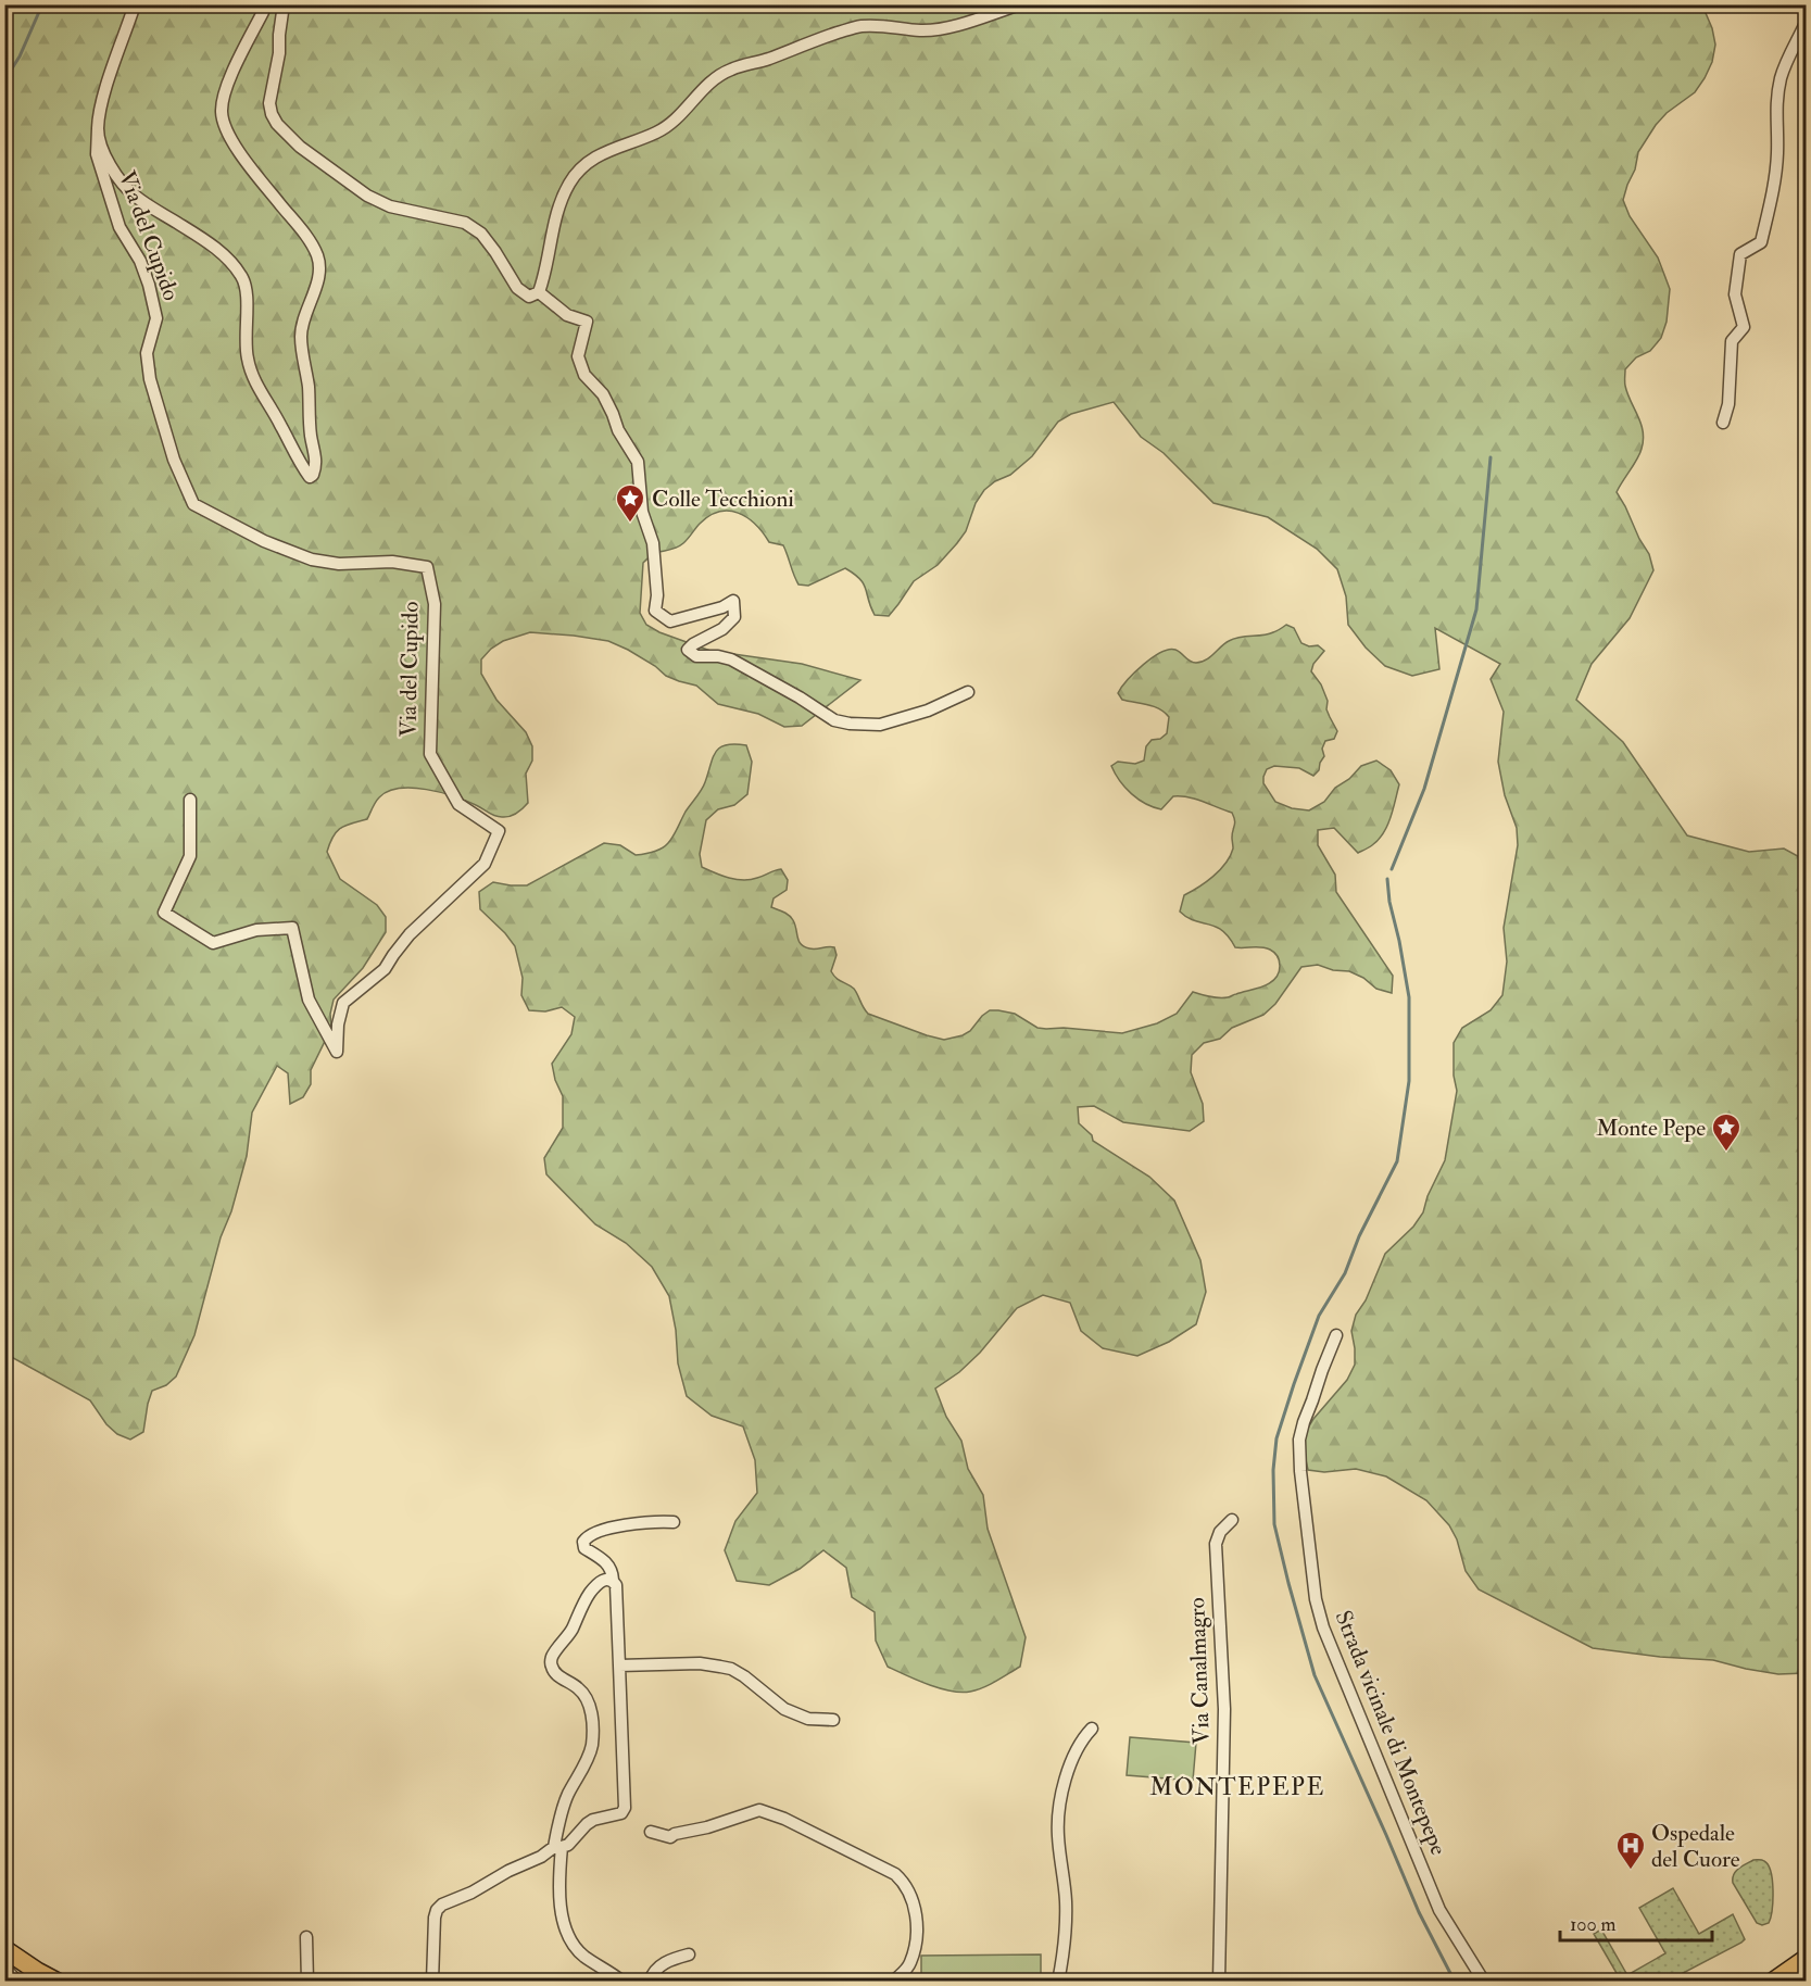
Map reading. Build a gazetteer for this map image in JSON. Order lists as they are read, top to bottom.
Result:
{
  "streets": {
    "street": ["Via del Cupido", "Via Canalmagro", "Strada vicinale di Montepepe"]
  },
  "districts": ["MONTEPEPE"],
  "places": {
    "place": ["Colle Tecchioni", "Monte Pepe"],
    "hospital": ["Ospedale del Cuore"]
  },
  "scale_bar": "100 m"
}
